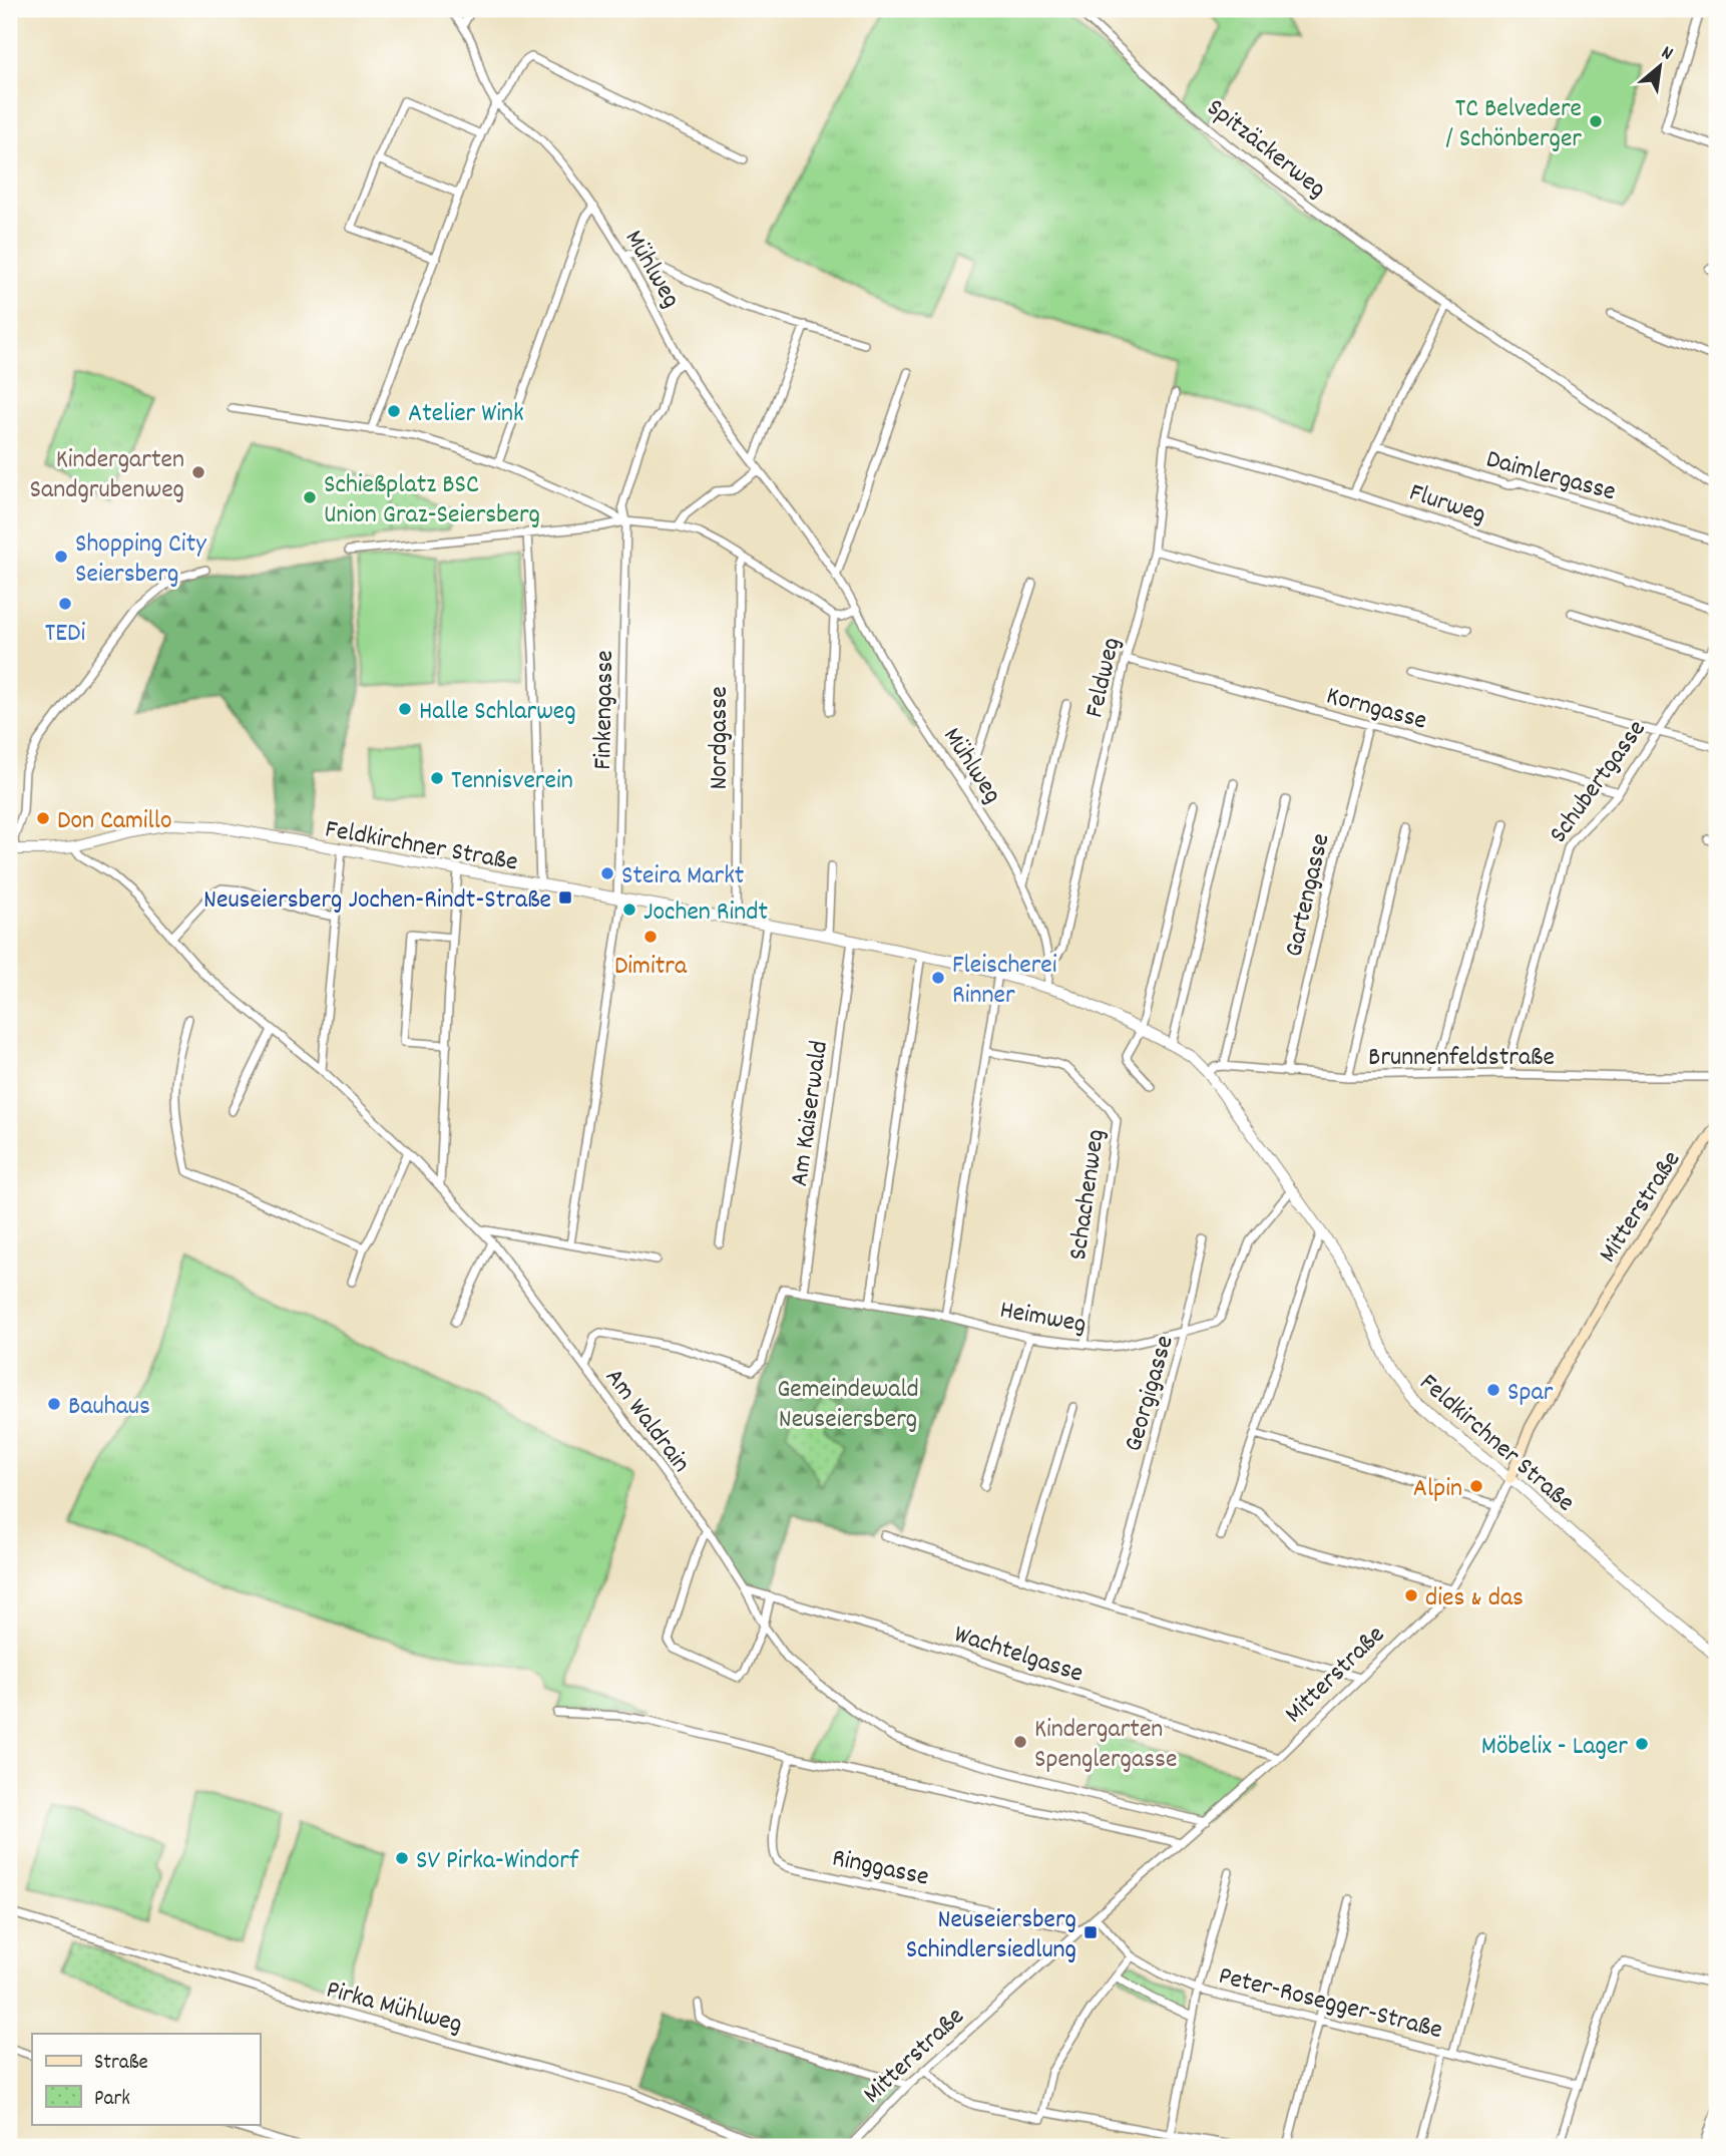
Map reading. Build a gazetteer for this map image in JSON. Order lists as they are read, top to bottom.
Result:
{
  "streets": {
    "main road": ["Mitterstraße"],
    "street": [
      "Spitzäckerweg",
      "Mühlweg",
      "Daimlergasse",
      "Flurweg",
      "Feldweg",
      "Korngasse",
      "Finkengasse",
      "Nordgasse",
      "Schubertgasse",
      "Feldkirchner Straße",
      "Gartengasse",
      "Brunnenfeldstraße",
      "Am Kaiserwald",
      "Schachenweg",
      "Heimweg",
      "Georgigasse",
      "Am Waldrain",
      "Wachtelgasse",
      "Ringgasse",
      "Peter-Rosegger-Straße",
      "Pirka Mühlweg"
    ]
  },
  "crossings": [
    ["Mühlweg", "Feldweg"],
    ["Mühlweg", "Finkengasse"],
    ["Mühlweg", "Feldkirchner Straße"],
    ["Flurweg", "Feldweg"],
    ["Feldweg", "Korngasse"],
    ["Korngasse", "Schubertgasse"],
    ["Korngasse", "Gartengasse"],
    ["Finkengasse", "Feldkirchner Straße"],
    ["Nordgasse", "Feldkirchner Straße"],
    ["Schubertgasse", "Brunnenfeldstraße"],
    ["Feldkirchner Straße", "Brunnenfeldstraße"],
    ["Feldkirchner Straße", "Am Kaiserwald"],
    ["Feldkirchner Straße", "Mitterstraße"],
    ["Feldkirchner Straße", "Georgigasse"],
    ["Feldkirchner Straße", "Am Waldrain"],
    ["Gartengasse", "Brunnenfeldstraße"],
    ["Am Kaiserwald", "Heimweg"],
    ["Schachenweg", "Heimweg"],
    ["Mitterstraße", "Am Waldrain"],
    ["Mitterstraße", "Wachtelgasse"],
    ["Mitterstraße", "Ringgasse"],
    ["Mitterstraße", "Peter-Rosegger-Straße"],
    ["Heimweg", "Georgigasse"],
    ["Heimweg", "Am Waldrain"],
    ["Am Waldrain", "Wachtelgasse"]
  ],
  "parks": ["Gemeindewald Neuseiersberg"],
  "places": {
    "other": [
      "TC Belvedere / Schönberger",
      "Atelier Wink",
      "Kindergarten Sandgrubenweg",
      "Schießplatz BSC Union Graz-Seiersberg",
      "Shopping City Seiersberg",
      "TEDi",
      "Halle Schlarweg",
      "Tennisverein",
      "Don Camillo",
      "Steira Markt",
      "Jochen Rindt",
      "Dimitra",
      "Fleischerei Rinner",
      "Spar",
      "Bauhaus",
      "Alpin",
      "dies & das",
      "Kindergarten Spenglergasse",
      "Möbelix - Lager",
      "SV Pirka-Windorf"
    ],
    "transit": ["Neuseiersberg Jochen-Rindt-Straße", "Neuseiersberg Schindlersiedlung"]
  },
  "legend": ["Straße", "Park"],
  "north": "top right"
}
